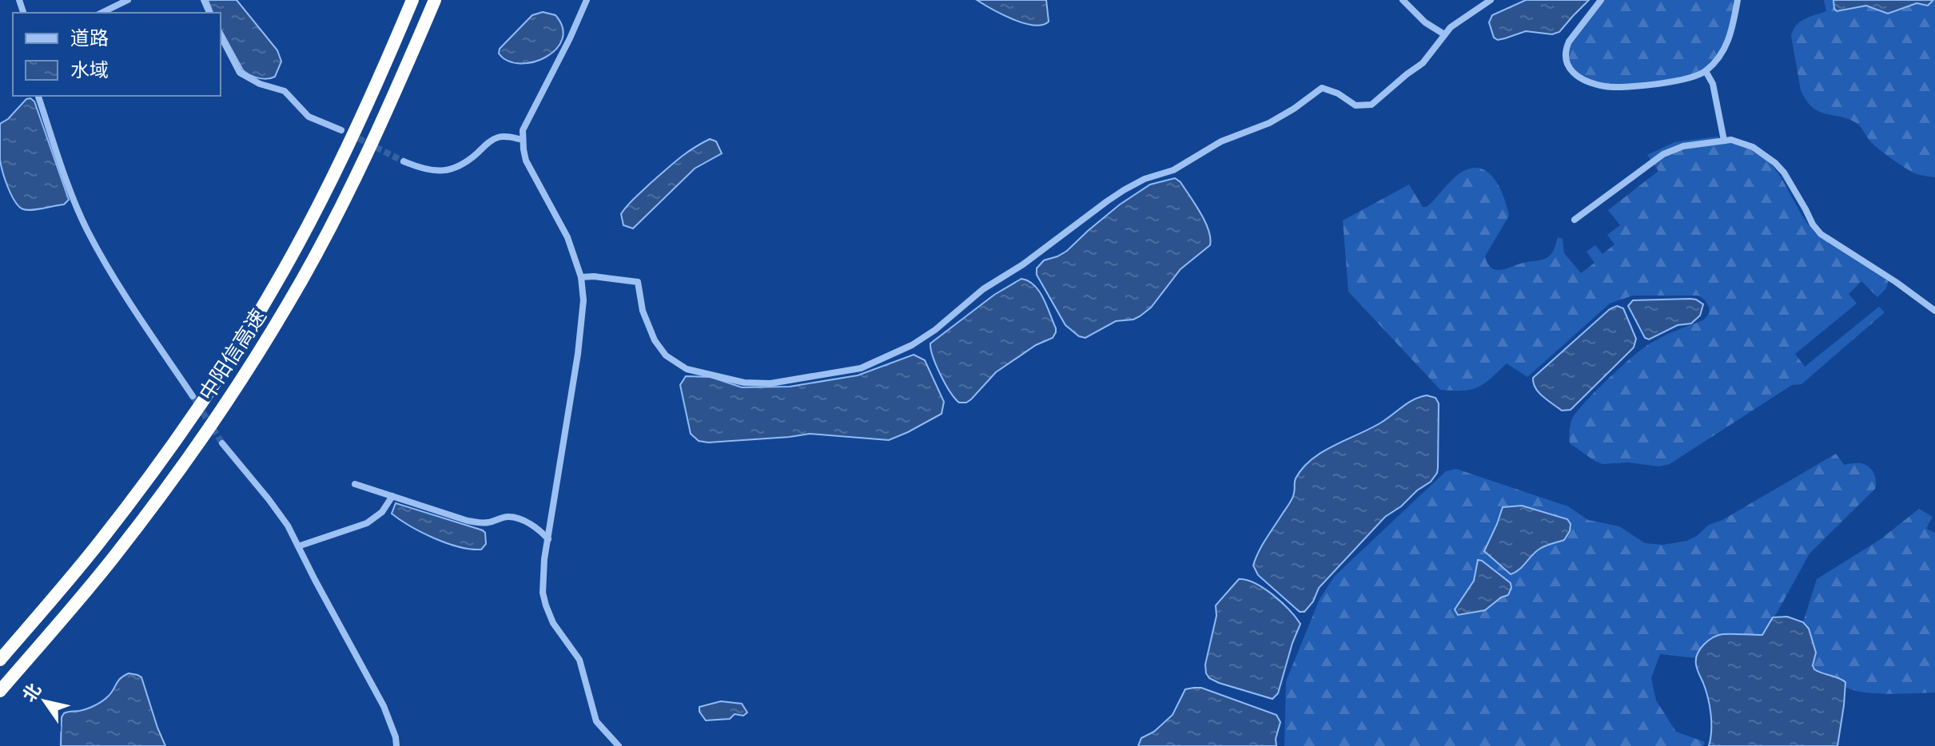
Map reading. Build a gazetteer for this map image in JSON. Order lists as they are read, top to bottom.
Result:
{
  "streets": {
    "highway": ["中阳信高速"]
  },
  "legend": ["道路", "水域"],
  "north": "top left"
}
